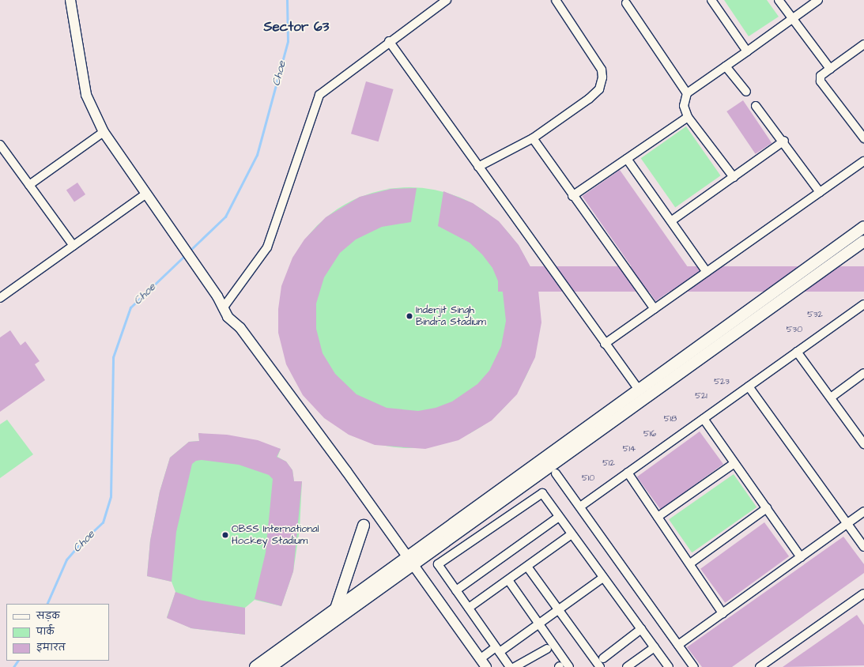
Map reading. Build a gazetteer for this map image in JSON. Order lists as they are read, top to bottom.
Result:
{
  "districts": ["Sector 63"],
  "water": ["Choe"],
  "places": ["Inderjit Singh Bindra Stadium", "OBSS International Hockey Stadium"],
  "house_numbers": [
    "532",
    "530",
    "523",
    "521",
    "518",
    "516",
    "514",
    "512",
    "510"
  ],
  "legend": ["सड़क", "पार्क", "इमारत"]
}
